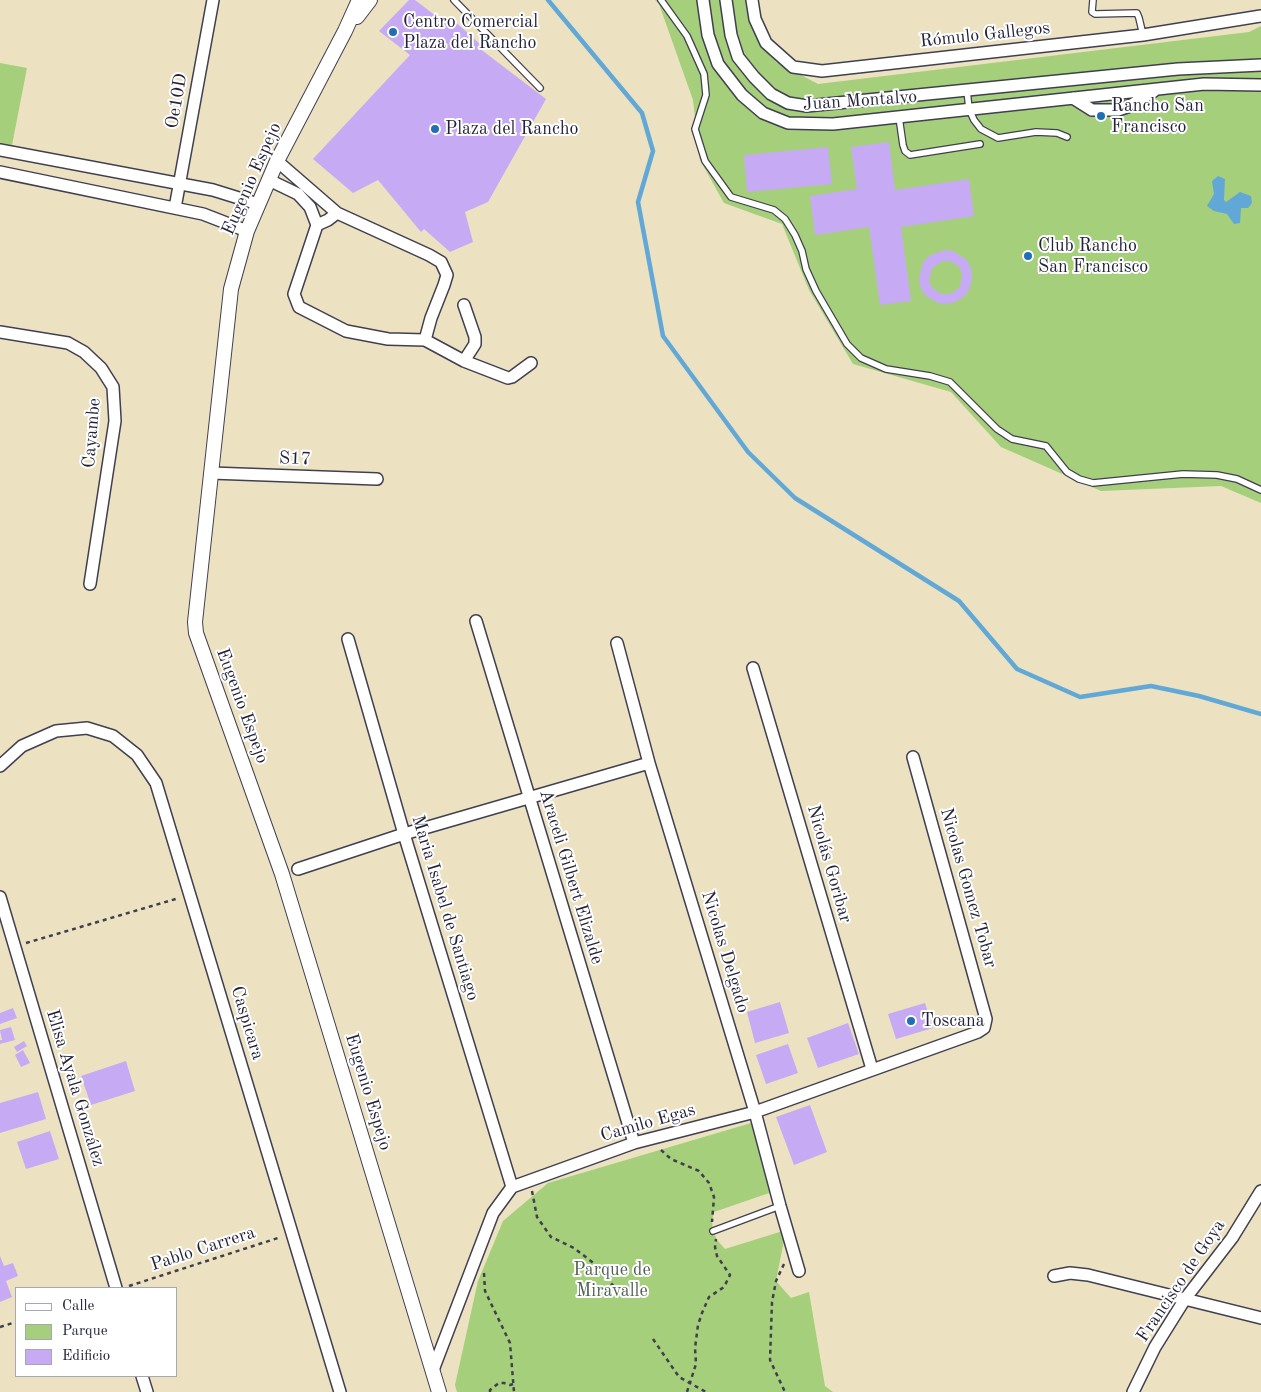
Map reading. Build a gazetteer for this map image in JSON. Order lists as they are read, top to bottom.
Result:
{
  "streets": {
    "street": [
      "Rómulo Gallegos",
      "Oe10D",
      "Juan Montalvo",
      "Eugenio Espejo",
      "Cayambe",
      "S17",
      "Nicolás Goribar",
      "Araceli Gilbert Elizalde",
      "Nicolas Gomez Tobar",
      "Maria Isabel de Santiago",
      "Nicolas Delgado",
      "Caspicara",
      "Elisa Ayala González",
      "Camilo Egas",
      "Francisco de Goya"
    ],
    "path": ["Pablo Carrera"]
  },
  "crossings": [
    ["Eugenio Espejo", "S17"],
    ["Nicolás Goribar", "Camilo Egas"],
    ["Araceli Gilbert Elizalde", "Camilo Egas"],
    ["Nicolas Gomez Tobar", "Camilo Egas"],
    ["Maria Isabel de Santiago", "Camilo Egas"],
    ["Nicolas Delgado", "Camilo Egas"],
    ["Caspicara", "Pablo Carrera"]
  ],
  "parks": ["Parque de Miravalle"],
  "places": [
    "Centro Comercial Plaza del Rancho",
    "Rancho San Francisco",
    "Plaza del Rancho",
    "Club Rancho San Francisco",
    "Toscana"
  ],
  "legend": ["Calle", "Parque", "Edificio"]
}
